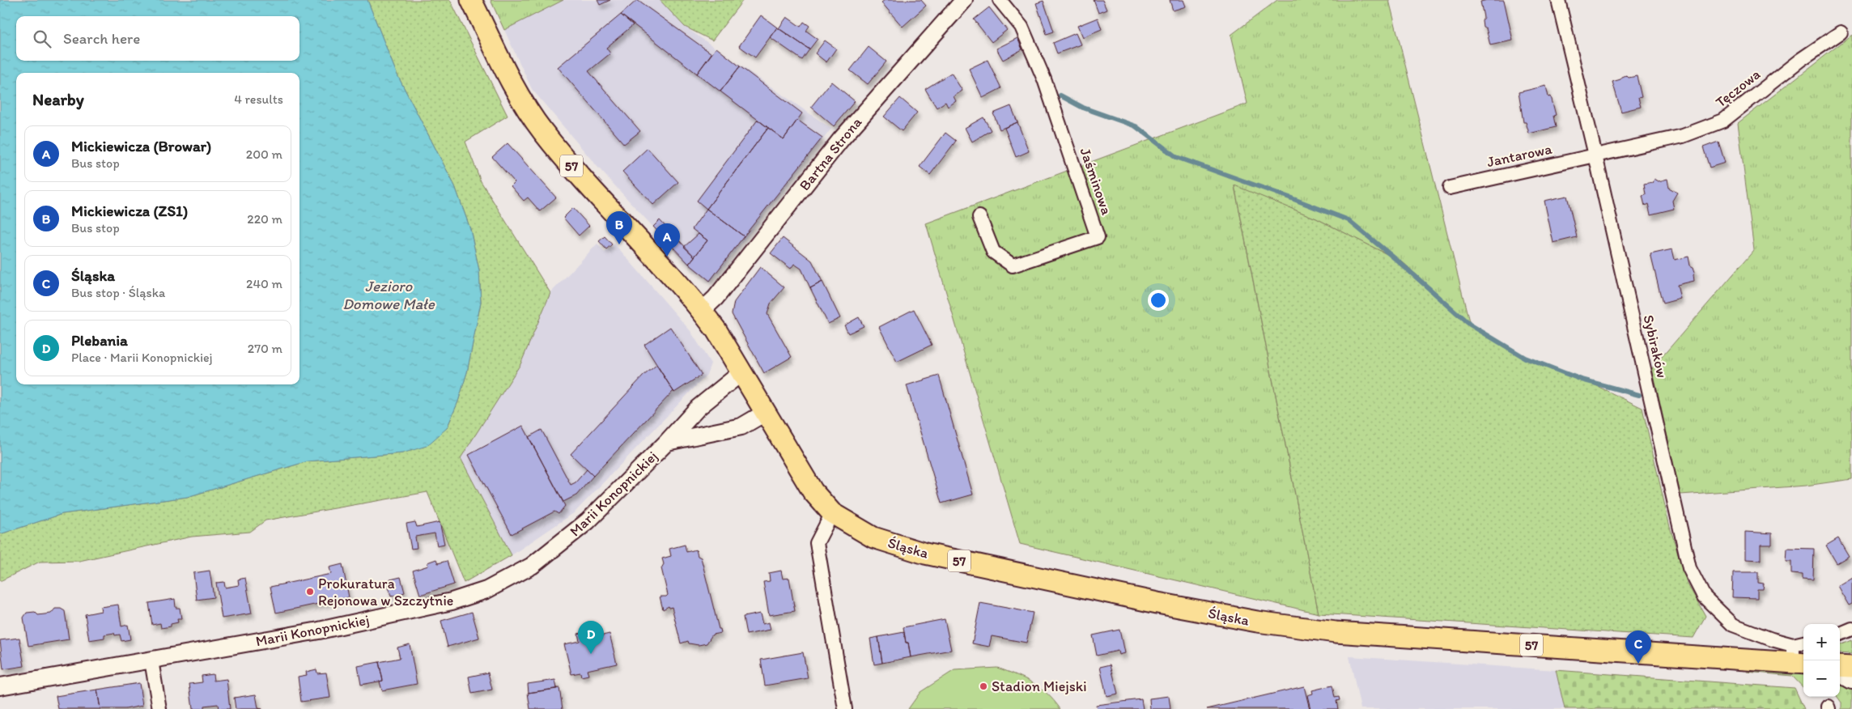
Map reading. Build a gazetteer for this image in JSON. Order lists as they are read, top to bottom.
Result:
{
  "streets": {
    "main road": ["57", "Śląska"],
    "street": [
      "Tęczowa",
      "Bartna Strona",
      "Jantarowa",
      "Jaśminowa",
      "Sybiraków",
      "Marii Konopnickiej"
    ]
  },
  "crossings": [
    ["Tęczowa", "Jantarowa"],
    ["Tęczowa", "Sybiraków"],
    ["Bartna Strona", "57"],
    ["Jantarowa", "Sybiraków"],
    ["57", "Marii Konopnickiej"],
    ["57", "Śląska"],
    ["Sybiraków", "Śląska"],
    ["Marii Konopnickiej", "Śląska"]
  ],
  "water": ["Jezioro Domowe Małe"],
  "places": ["Prokuratura Rejonowa w Szczytnie", "Stadion Miejski"],
  "page": {
    "search": "Search here",
    "heading": ["Nearby", "4 results"],
    "list": [
      {
        "mark": "A",
        "name": "Mickiewicza (Browar)",
        "note": "Bus stop",
        "value": "200 m"
      },
      {
        "mark": "B",
        "name": "Mickiewicza (ZS1)",
        "note": "Bus stop",
        "value": "220 m"
      },
      {
        "mark": "C",
        "name": "Śląska",
        "note": "Bus stop · Śląska",
        "value": "240 m"
      },
      {
        "mark": "D",
        "name": "Plebania",
        "note": "Place · Marii Konopnickiej",
        "value": "270 m"
      }
    ],
    "pins": [
      "B",
      "A",
      "D",
      "C"
    ],
    "map_buttons": ["+", "−"]
  }
}
